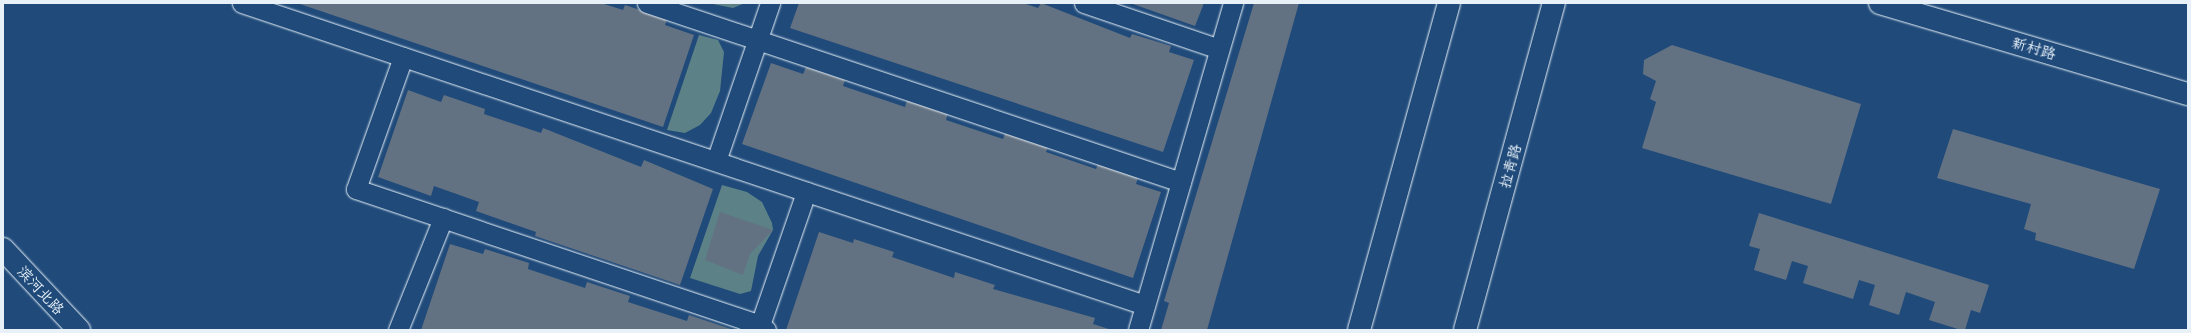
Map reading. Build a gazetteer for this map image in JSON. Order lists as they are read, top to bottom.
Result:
{
  "streets": {
    "street": ["新村路", "拉青路", "滨河北路"]
  }
}
